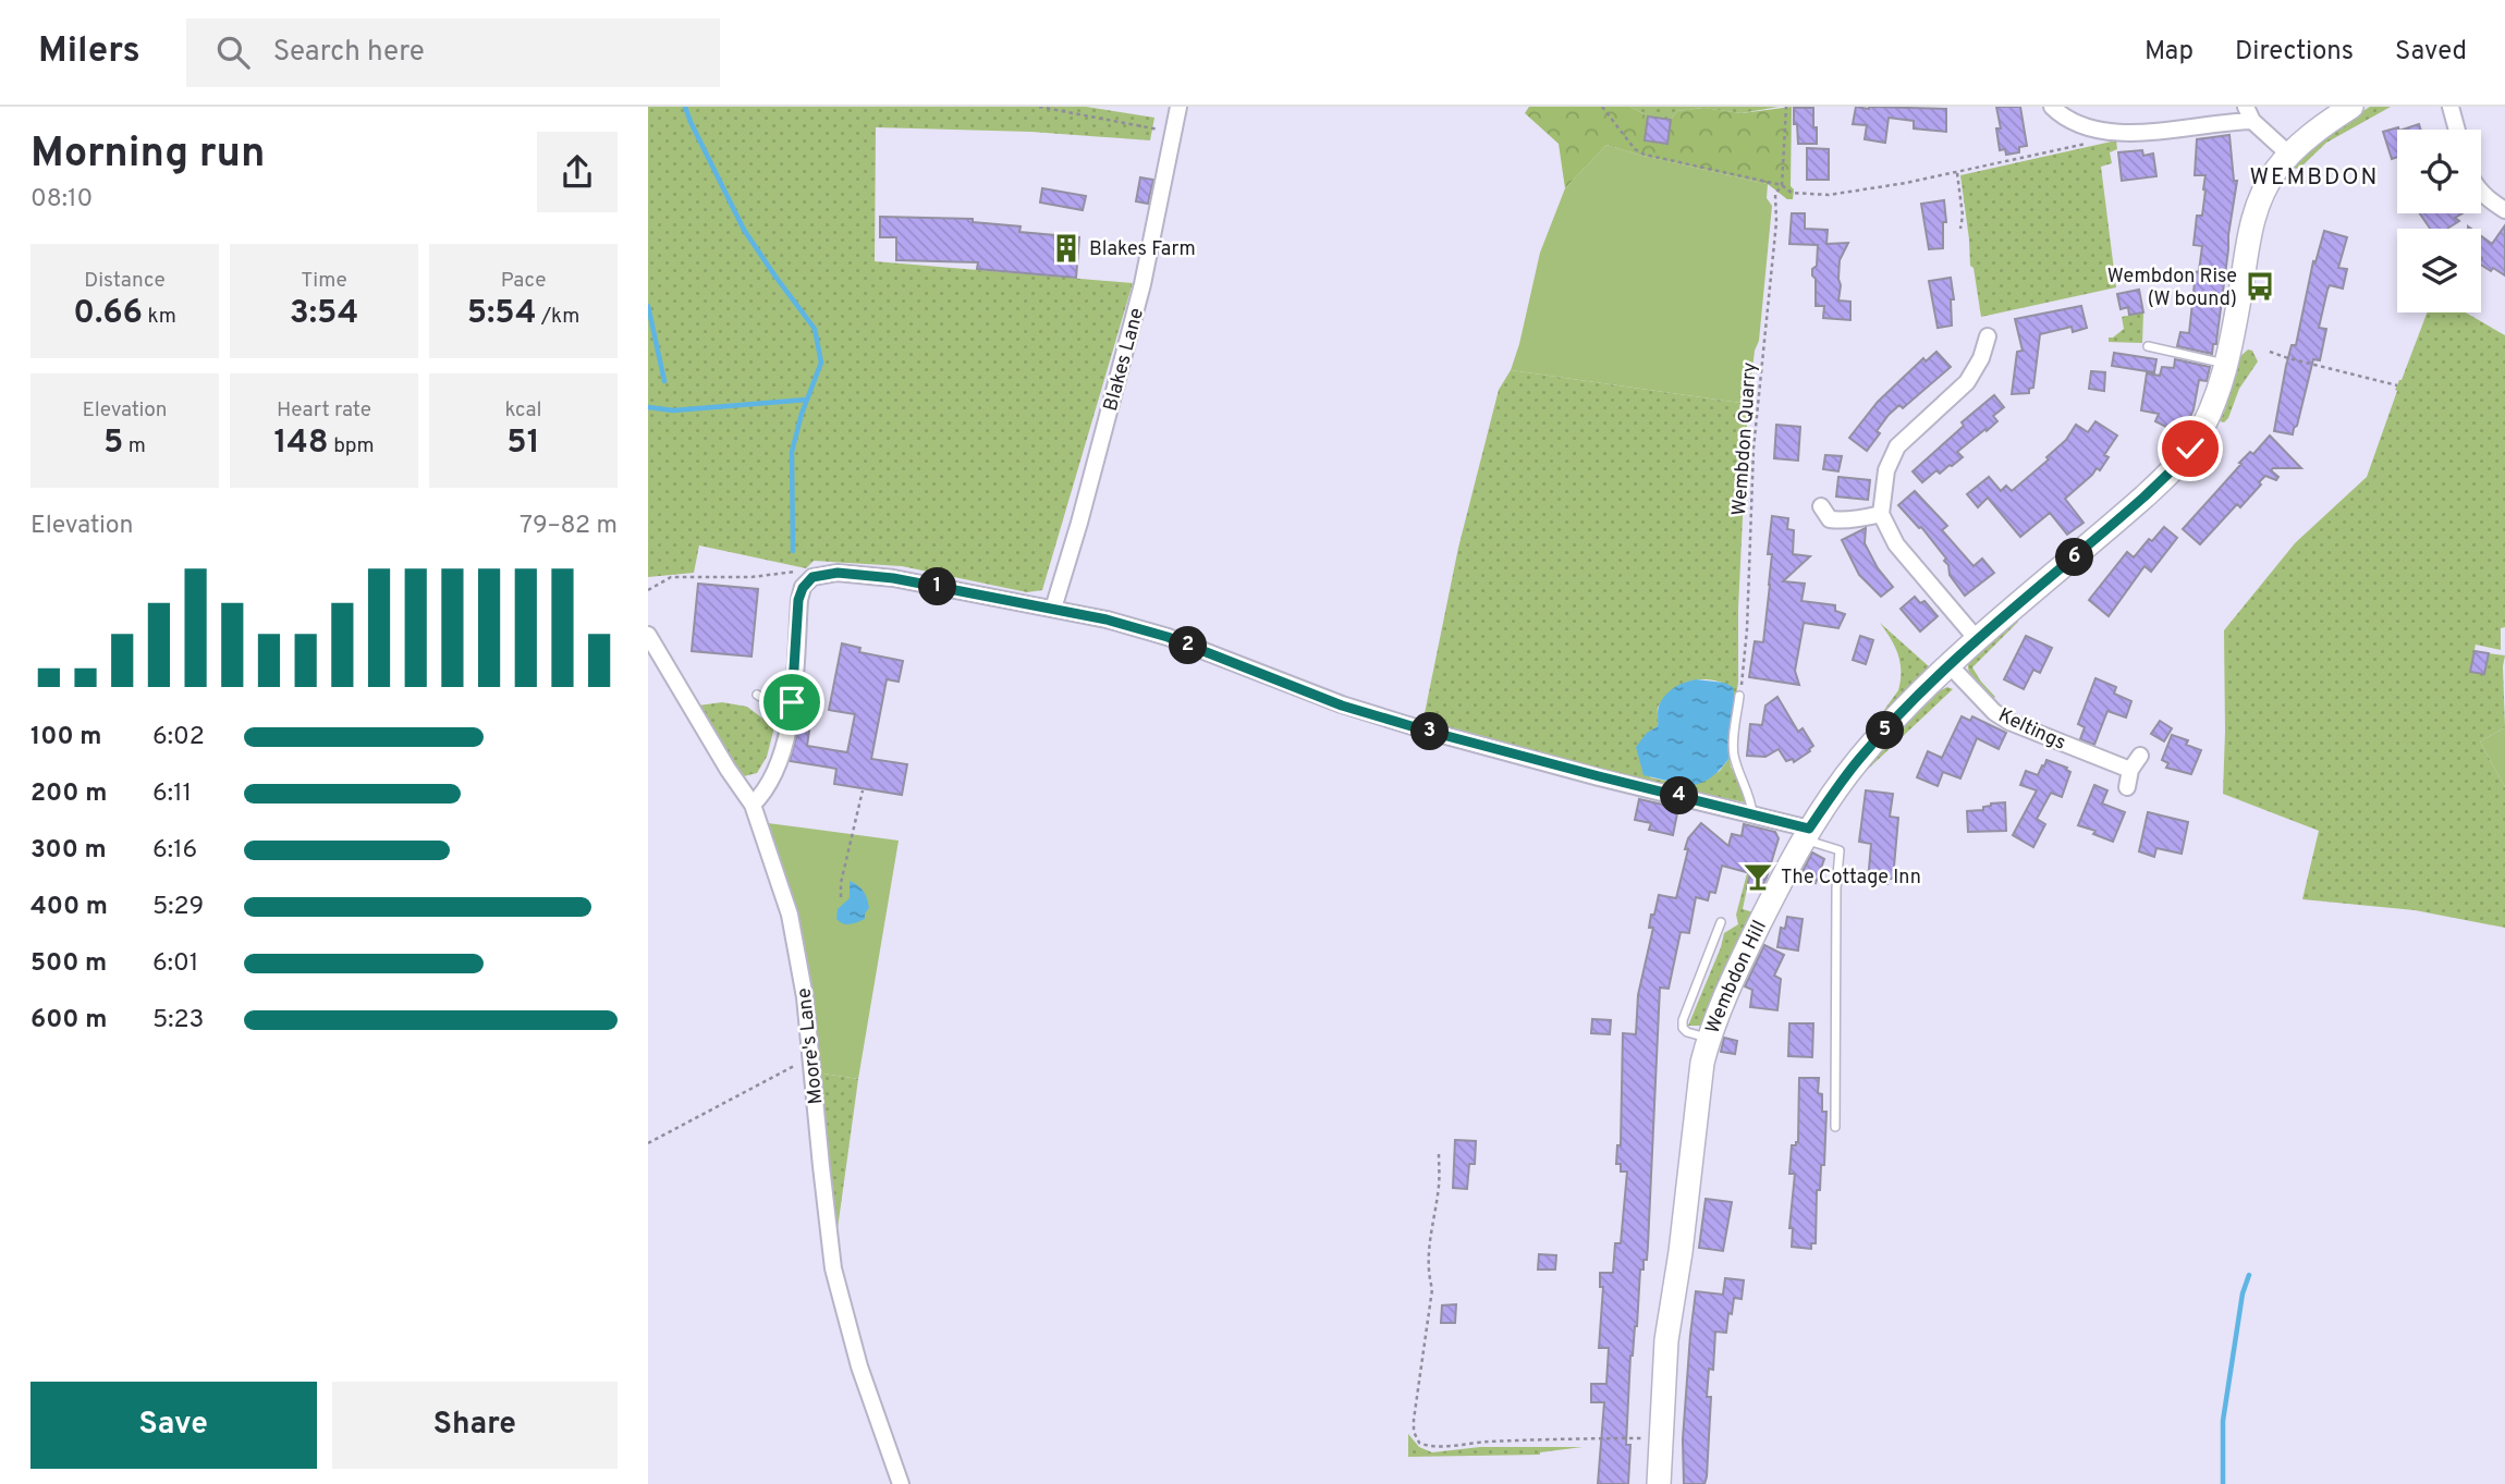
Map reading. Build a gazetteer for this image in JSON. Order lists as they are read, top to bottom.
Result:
{
  "streets": {
    "main road": ["Wembdon Hill"],
    "street": ["Blakes Lane", "Keltings", "Moore's Lane"],
    "path": ["Wembdon Quarry"]
  },
  "crossings": [
    ["Keltings", "Wembdon Hill"]
  ],
  "districts": ["WEMBDON"],
  "places": {
    "building": ["Blakes Farm"],
    "bus stop": ["Wembdon Rise (W bound)"],
    "bar": ["The Cottage Inn"]
  },
  "page": {
    "header": "Milers",
    "search": "Search here",
    "nav": ["Map", "Directions", "Saved"],
    "heading": ["Morning run", "08:10"],
    "stats": [
      ["Distance", "0.66 km"],
      ["Time", "3:54"],
      ["Pace", "5:54 /km"],
      ["Elevation", "5 m"],
      ["Heart rate", "148 bpm"],
      ["kcal", "51"]
    ],
    "chart": ["Elevation", "79–82 m"],
    "pins": [
      "6",
      "1",
      "2",
      "5",
      "3",
      "4"
    ],
    "list": [
      {
        "name": "100 m",
        "note": "6:02"
      },
      {
        "name": "200 m",
        "note": "6:11"
      },
      {
        "name": "300 m",
        "note": "6:16"
      },
      {
        "name": "400 m",
        "note": "5:29"
      },
      {
        "name": "500 m",
        "note": "6:01"
      },
      {
        "name": "600 m",
        "note": "5:23"
      }
    ],
    "buttons": ["Save", "Share"]
  }
}
